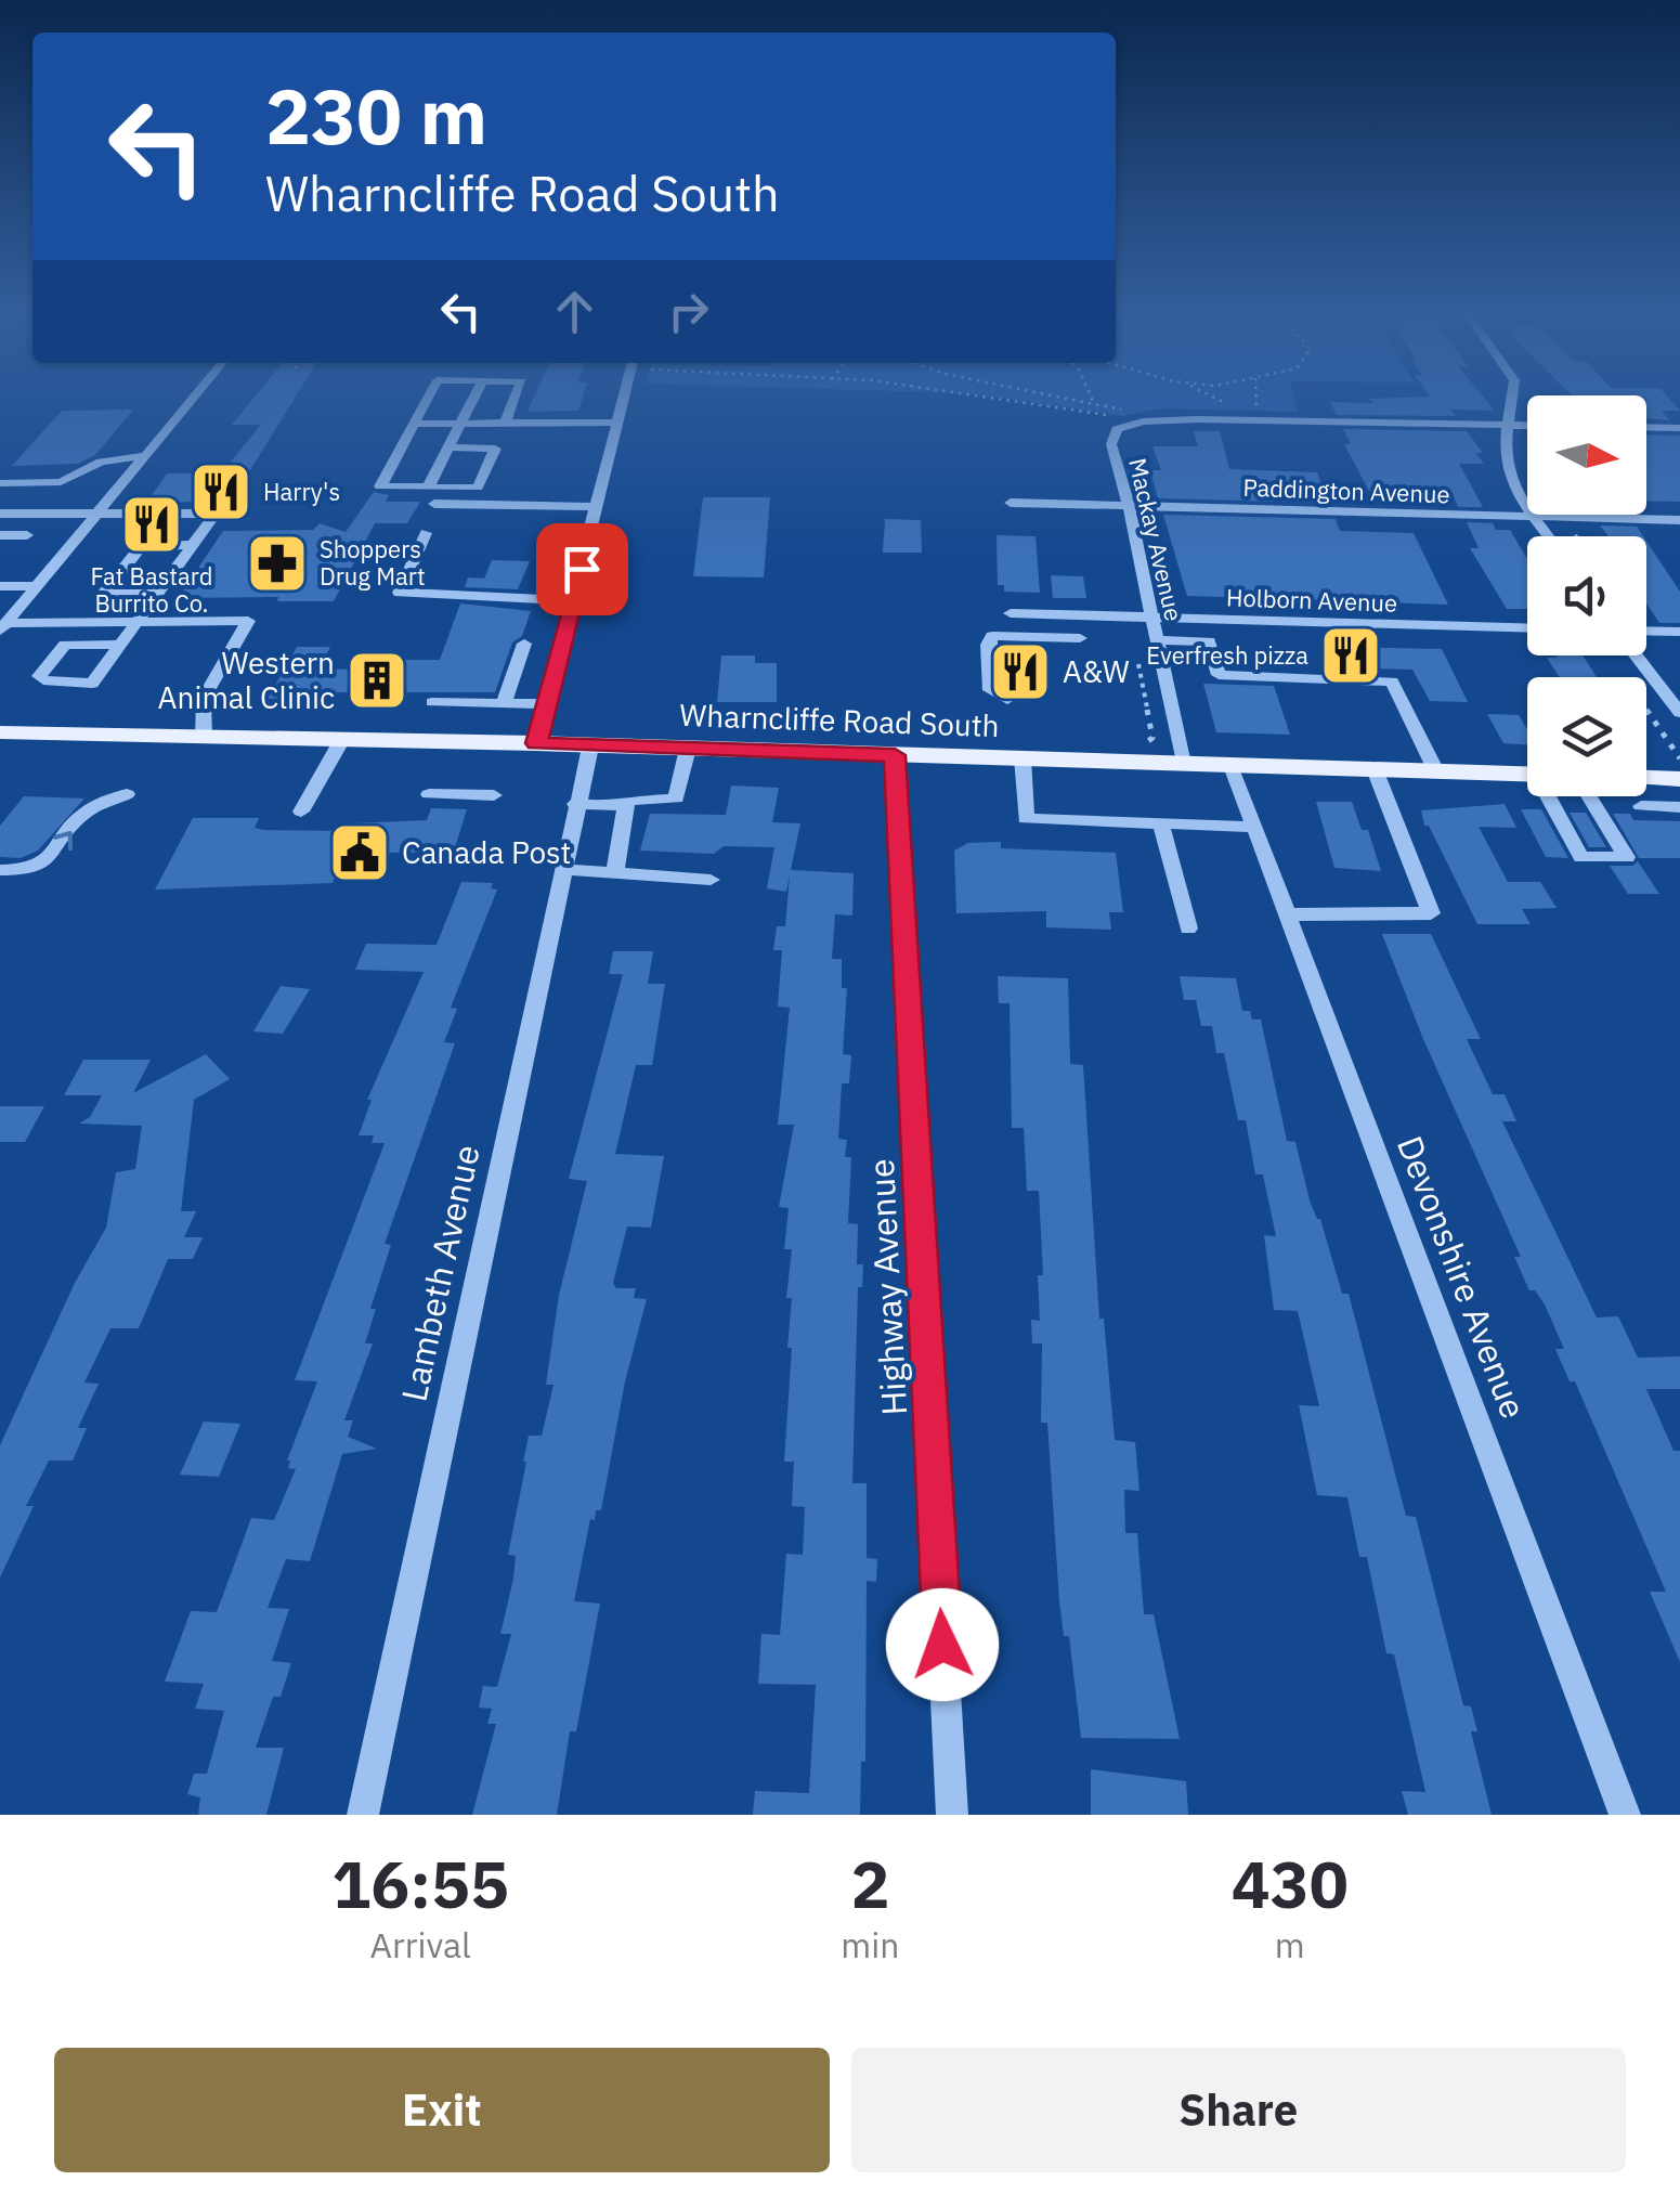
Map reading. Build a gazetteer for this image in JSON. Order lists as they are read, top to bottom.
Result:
{
  "streets": {
    "main road": ["Wharncliffe Road South"],
    "street": [
      "Paddington Avenue",
      "Mackay Avenue",
      "Holborn Avenue",
      "Lambeth Avenue",
      "Devonshire Avenue",
      "Highway Avenue"
    ]
  },
  "crossings": [
    ["Paddington Avenue", "Mackay Avenue"],
    ["Mackay Avenue", "Holborn Avenue"],
    ["Mackay Avenue", "Wharncliffe Road South"],
    ["Wharncliffe Road South", "Lambeth Avenue"],
    ["Wharncliffe Road South", "Devonshire Avenue"],
    ["Wharncliffe Road South", "Highway Avenue"]
  ],
  "places": {
    "restaurant": [
      "Harry's",
      "Fat Bastard Burrito Co.",
      "Everfresh pizza",
      "A&W"
    ],
    "pharmacy": ["Shoppers Drug Mart"],
    "building": ["Western Animal Clinic"],
    "public building": ["Canada Post"]
  },
  "north": "right",
  "page": {
    "turn": ["230 m", "Wharncliffe Road South"],
    "eta": [
      "16:55",
      "Arrival",
      "2",
      "min",
      "430",
      "m"
    ],
    "buttons": ["Exit", "Share"]
  }
}
